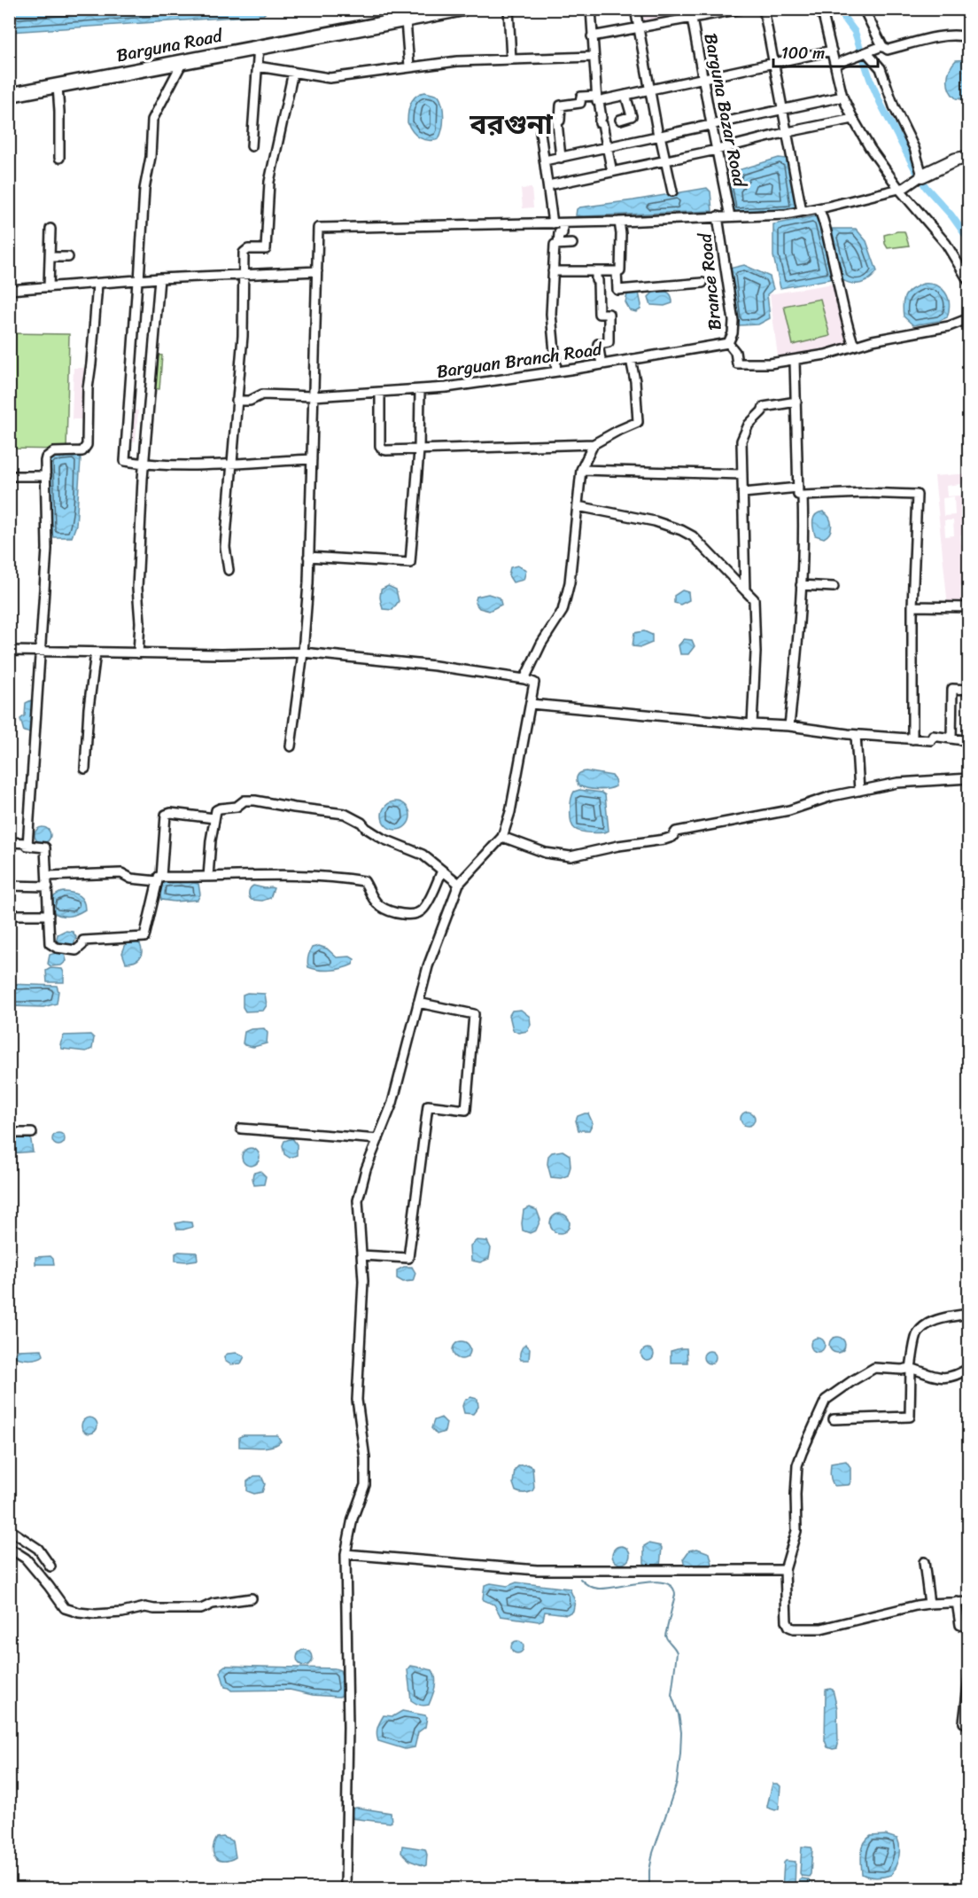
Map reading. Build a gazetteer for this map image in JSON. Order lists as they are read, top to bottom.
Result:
{
  "streets": {
    "main road": ["Barguna Road"],
    "street": ["Barguna Bazar Road", "Brance Road", "Barguan Branch Road"]
  },
  "crossings": [
    ["Brance Road", "Barguan Branch Road"]
  ],
  "districts": ["বরগুনা"],
  "scale_bar": "100 m"
}
